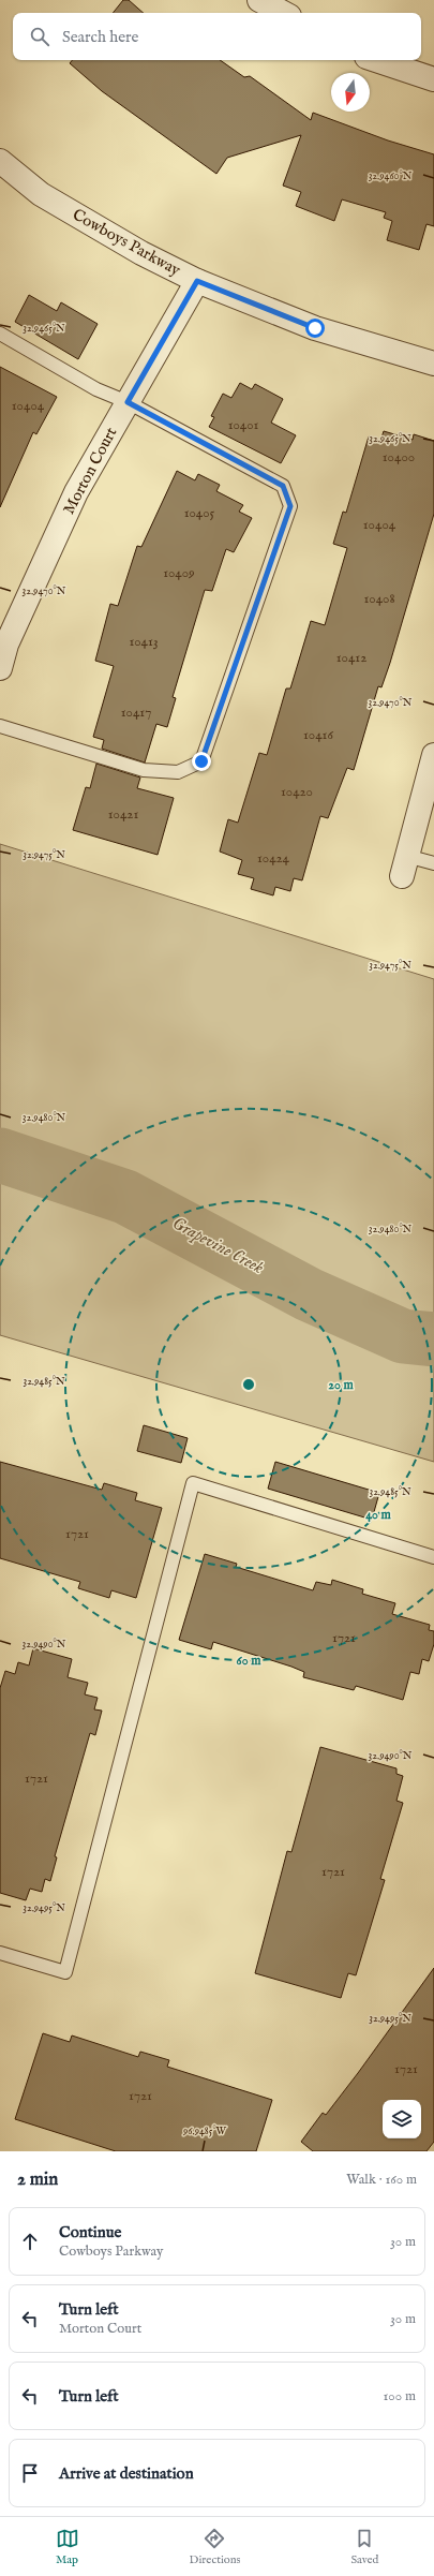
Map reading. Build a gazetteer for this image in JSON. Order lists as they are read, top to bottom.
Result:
{
  "streets": {
    "street": ["Cowboys Parkway", "Morton Court"]
  },
  "crossings": [
    ["Cowboys Parkway", "Morton Court"]
  ],
  "water": ["Grapevine Creek"],
  "house_numbers": [
    "10404",
    "10401",
    "10400",
    "10405",
    "10404",
    "10409",
    "10408",
    "10413",
    "10412",
    "10417",
    "10416",
    "10420",
    "10421",
    "10424",
    "1721",
    "1721",
    "1721",
    "1721",
    "1721",
    "1721"
  ],
  "north": "bottom",
  "page": {
    "search": "Search here",
    "heading": ["2 min", "Walk · 160 m"],
    "list": [
      ["Continue", "Cowboys Parkway", "30 m"],
      ["Turn left", "Morton Court", "30 m"],
      ["Turn left", "100 m"],
      "Arrive at destination"
    ],
    "nav": ["Map", "Directions", "Saved"]
  },
  "coordinates": [
    "32.9460°N",
    "32.9465°N",
    "32.9470°N",
    "32.9475°N",
    "32.9480°N",
    "32.9485°N",
    "32.9490°N",
    "32.9495°N",
    "96.9485°W"
  ],
  "rings": ["20 m", "40 m", "60 m"]
}
